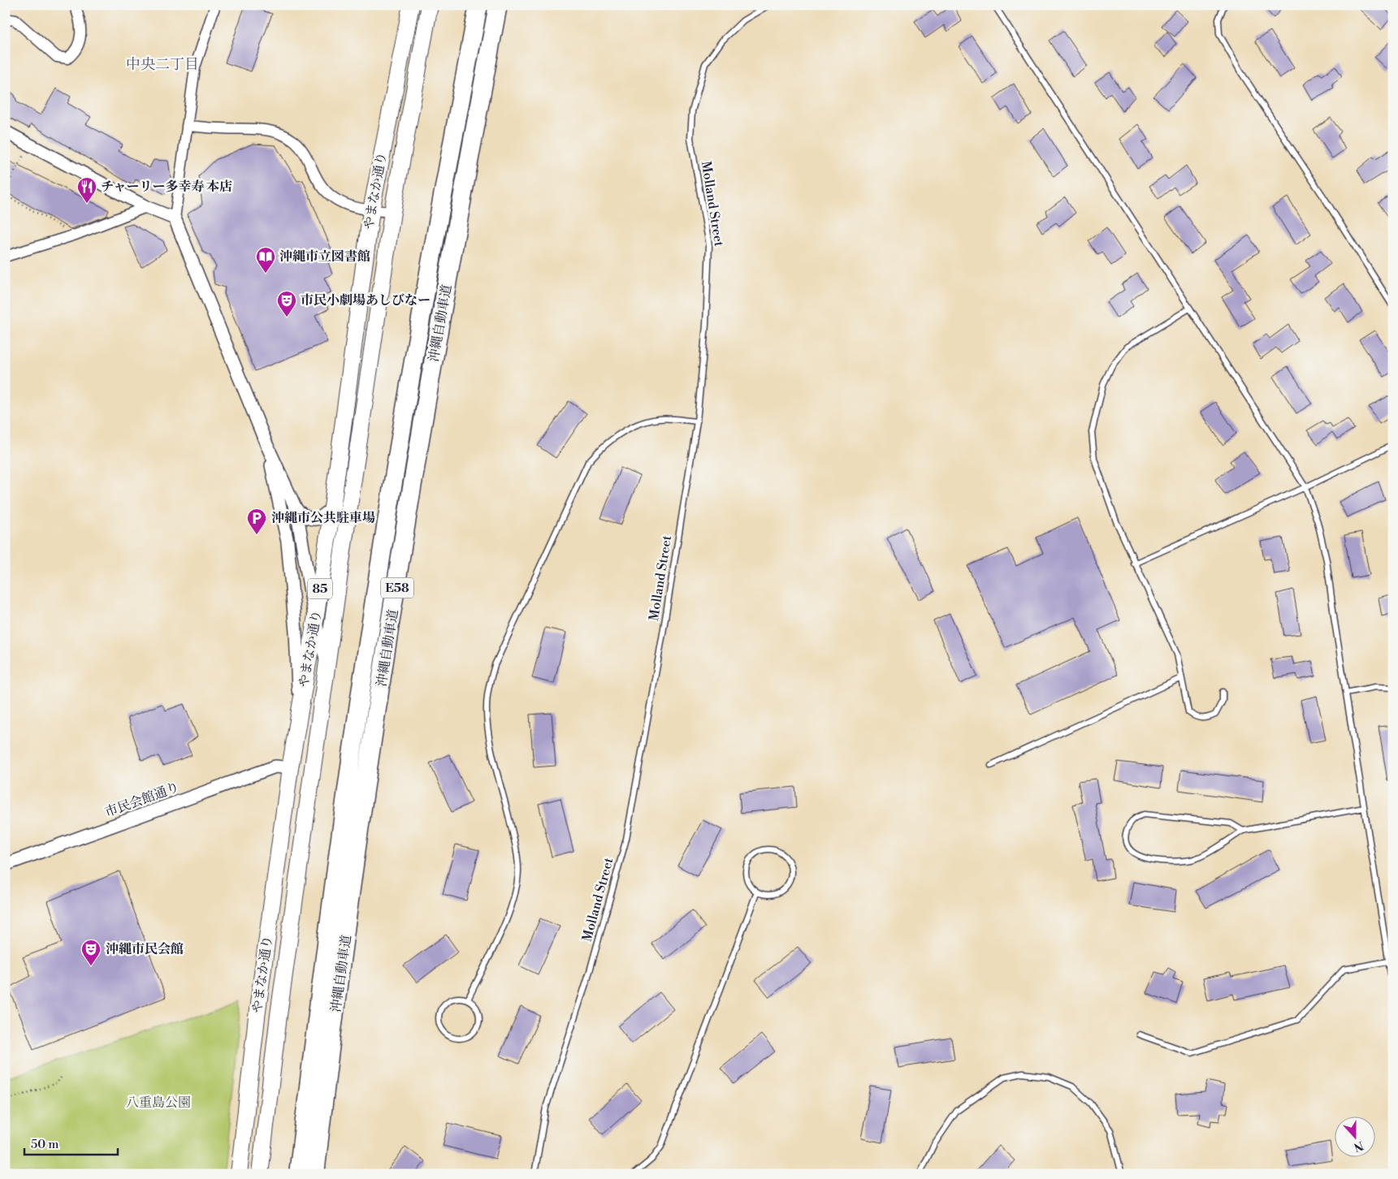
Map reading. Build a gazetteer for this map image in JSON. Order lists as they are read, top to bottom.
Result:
{
  "streets": {
    "highway": ["沖縄自動車道", "E58"],
    "main road": ["やまなか通り", "85"],
    "street": ["市民会館通り"],
    "lane": ["Molland Street"]
  },
  "crossings": [
    ["やまなか通り", "市民会館通り"]
  ],
  "districts": ["中央二丁目"],
  "parks": ["八重島公園"],
  "places": {
    "restaurant": ["チャーリー多幸寿 本店"],
    "library": ["沖縄市立図書館"],
    "theatre": ["市民小劇場あしびなー", "沖縄市民会館"],
    "parking": ["沖縄市公共駐車場"]
  },
  "scale_bar": "50 m",
  "north": "bottom"
}
